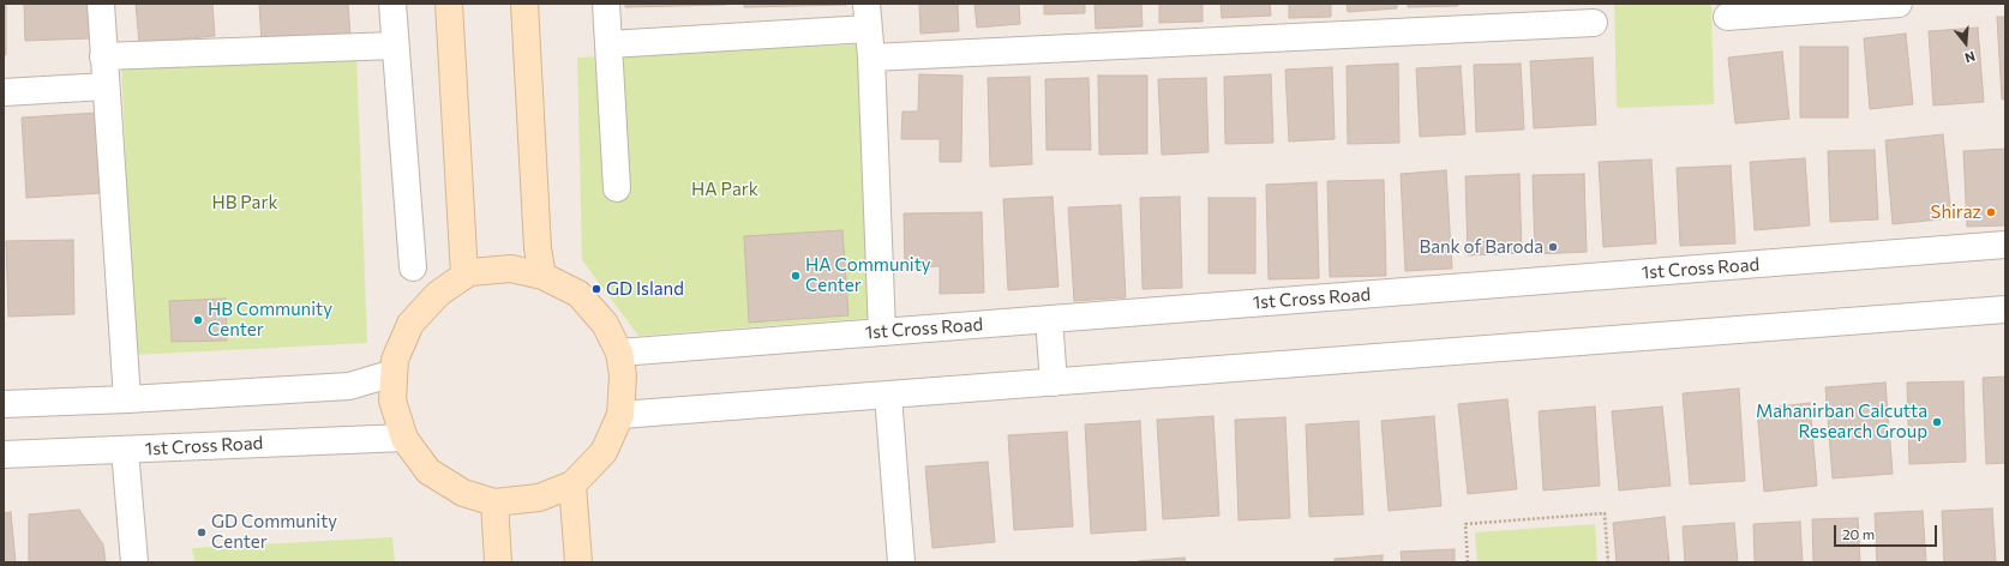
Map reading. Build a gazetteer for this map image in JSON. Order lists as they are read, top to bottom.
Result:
{
  "streets": {
    "street": ["1st Cross Road"]
  },
  "parks": ["HA Park", "HB Park"],
  "places": [
    "Shiraz",
    "Bank of Baroda",
    "HA Community Center",
    "GD Island",
    "HB Community Center",
    "Mahanirban Calcutta Research Group",
    "GD Community Center"
  ],
  "scale_bar": "20 m",
  "north": "bottom"
}
